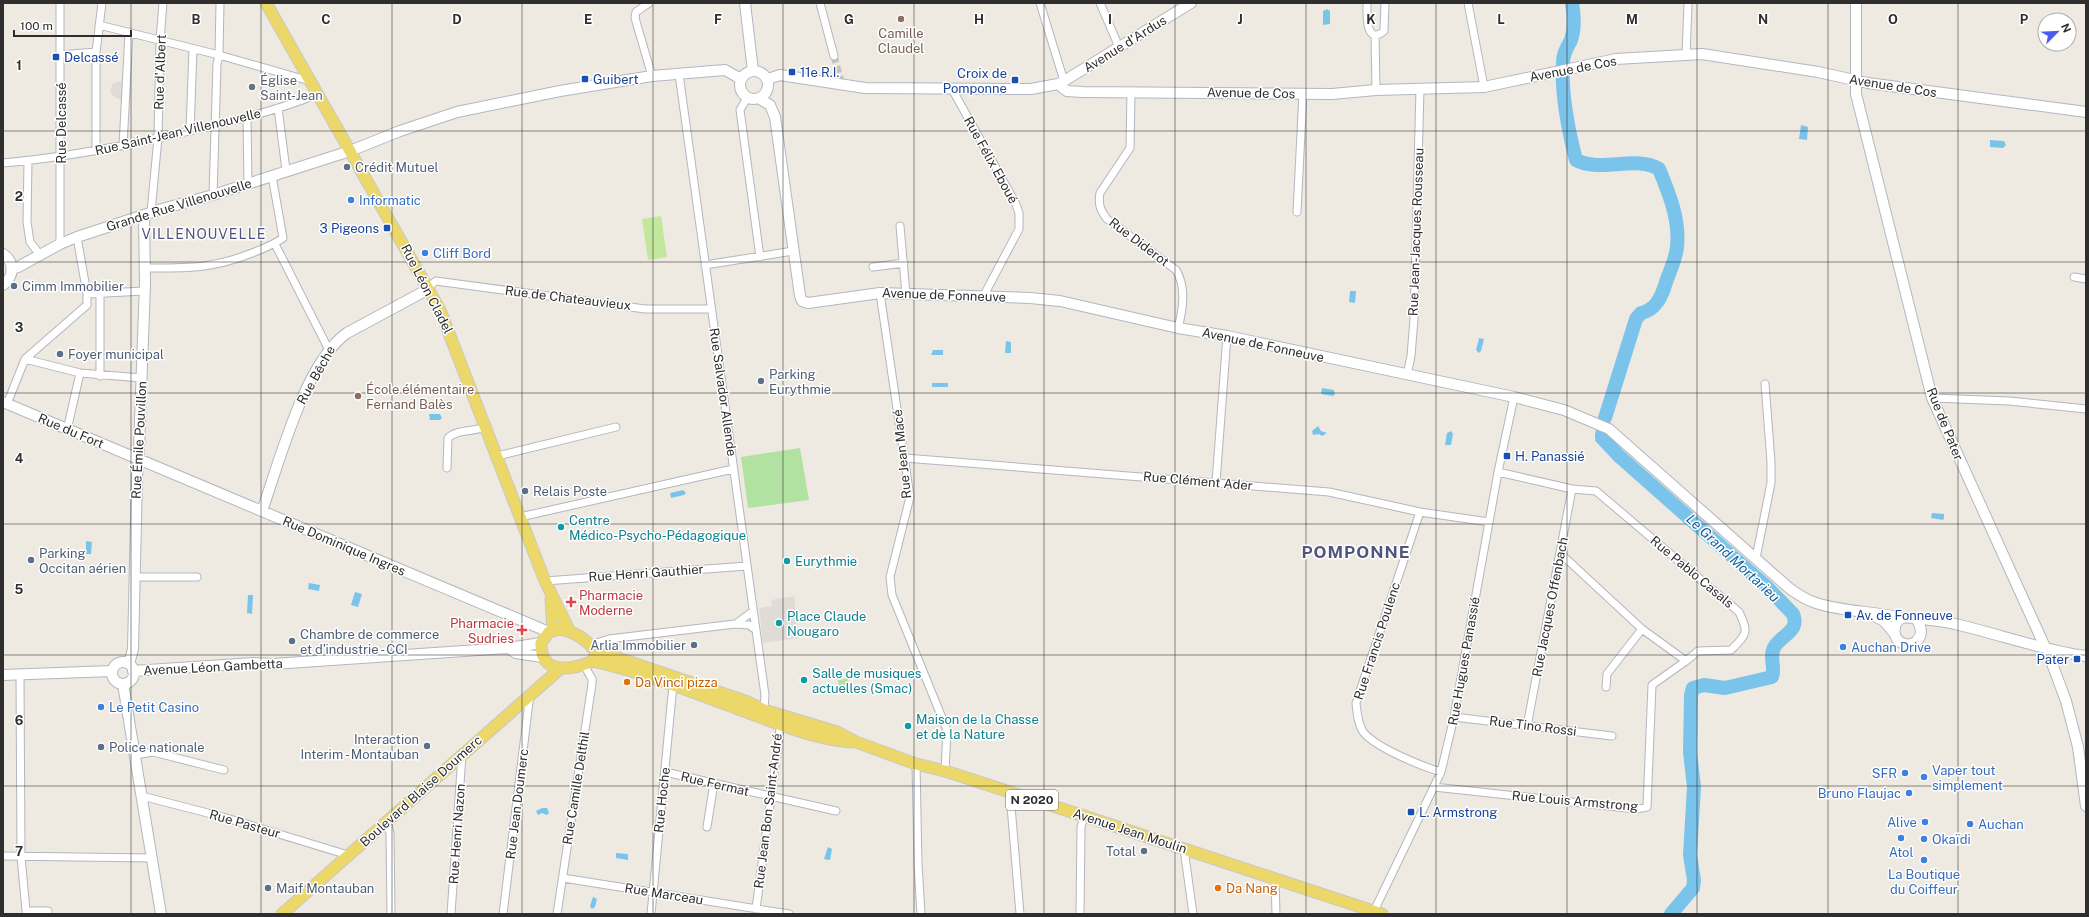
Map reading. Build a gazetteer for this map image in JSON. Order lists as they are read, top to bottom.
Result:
{
  "streets": {
    "main road": [
      "Rue Léon Cladel",
      "Boulevard Blaise Doumerc",
      "N 2020",
      "Avenue Jean Moulin"
    ],
    "street": [
      "Avenue d'Ardus",
      "Avenue de Cos",
      "Rue d'Albert",
      "Rue Delcassé",
      "Rue Saint-Jean Villenouvelle",
      "Rue Félix Eboué",
      "Grande Rue Villenouvelle",
      "Rue Jean-Jacques Rousseau",
      "Rue Diderot",
      "Avenue de Fonneuve",
      "Rue de Chateauvieux",
      "Rue Bêche",
      "Rue Salvador Allende",
      "Rue de Pater",
      "Rue du Fort",
      "Rue Émile Pouvillon",
      "Rue Jean Macé",
      "Rue Clément Ader",
      "Rue Dominique Ingres",
      "Rue Pablo Casals",
      "Rue Henri Gauthier",
      "Rue Jacques Offenbach",
      "Rue Francis Poulenc",
      "Rue Hugues Panassié",
      "Avenue Léon Gambetta",
      "Rue Tino Rossi",
      "Rue Fermat",
      "Rue Camille Delthil",
      "Rue Hoche",
      "Rue Louis Armstrong",
      "Rue Jean Doumerc",
      "Rue Jean Bon Saint-André",
      "Rue Pasteur",
      "Rue Henri Nazon",
      "Rue Marceau"
    ]
  },
  "crossings": [
    ["Avenue d'Ardus", "Avenue de Cos"],
    ["Avenue de Cos", "Rue Jean-Jacques Rousseau"],
    ["Avenue de Cos", "Rue Diderot"],
    ["Avenue de Cos", "Rue de Pater"],
    ["Rue d'Albert", "Rue Saint-Jean Villenouvelle"],
    ["Rue d'Albert", "Grande Rue Villenouvelle"],
    ["Rue d'Albert", "Rue Émile Pouvillon"],
    ["Rue Delcassé", "Rue Saint-Jean Villenouvelle"],
    ["Rue Delcassé", "Grande Rue Villenouvelle"],
    ["Rue Saint-Jean Villenouvelle", "Rue Léon Cladel"],
    ["Rue Félix Eboué", "Avenue de Fonneuve"],
    ["Grande Rue Villenouvelle", "Rue Léon Cladel"],
    ["Grande Rue Villenouvelle", "Avenue de Fonneuve"],
    ["Grande Rue Villenouvelle", "Rue Salvador Allende"],
    ["Grande Rue Villenouvelle", "Rue Émile Pouvillon"],
    ["Rue Jean-Jacques Rousseau", "Avenue de Fonneuve"],
    ["Rue Diderot", "Avenue de Fonneuve"],
    ["Rue Léon Cladel", "Rue de Chateauvieux"],
    ["Rue Léon Cladel", "Rue Bêche"],
    ["Rue Léon Cladel", "Rue Dominique Ingres"],
    ["Rue Léon Cladel", "Rue Henri Gauthier"],
    ["Avenue de Fonneuve", "Rue de Pater"],
    ["Avenue de Fonneuve", "Rue Jean Macé"],
    ["Avenue de Fonneuve", "Rue Hugues Panassié"],
    ["Rue de Chateauvieux", "Rue Bêche"],
    ["Rue de Chateauvieux", "Rue Salvador Allende"],
    ["Rue Bêche", "Rue Dominique Ingres"],
    ["Rue Salvador Allende", "Rue Henri Gauthier"],
    ["Rue du Fort", "Rue Émile Pouvillon"],
    ["Rue du Fort", "Rue Dominique Ingres"],
    ["Rue Émile Pouvillon", "Rue Dominique Ingres"],
    ["Rue Émile Pouvillon", "Avenue Léon Gambetta"],
    ["Rue Jean Macé", "Rue Clément Ader"],
    ["Rue Jean Macé", "Avenue Jean Moulin"],
    ["Rue Clément Ader", "Rue Francis Poulenc"],
    ["Rue Clément Ader", "Rue Hugues Panassié"],
    ["Rue Pablo Casals", "Rue Jacques Offenbach"],
    ["Rue Pablo Casals", "Rue Hugues Panassié"],
    ["Rue Pablo Casals", "Rue Louis Armstrong"],
    ["Rue Jacques Offenbach", "Rue Tino Rossi"],
    ["Rue Francis Poulenc", "Rue Hugues Panassié"],
    ["Rue Hugues Panassié", "Rue Tino Rossi"],
    ["Rue Hugues Panassié", "Rue Louis Armstrong"],
    ["Rue Hugues Panassié", "Avenue Jean Moulin"],
    ["Rue Fermat", "Rue Hoche"],
    ["Rue Fermat", "Rue Jean Bon Saint-André"],
    ["Rue Camille Delthil", "Rue Marceau"],
    ["Boulevard Blaise Doumerc", "Rue Jean Doumerc"],
    ["Boulevard Blaise Doumerc", "Rue Pasteur"],
    ["Boulevard Blaise Doumerc", "Rue Henri Nazon"],
    ["Rue Hoche", "Rue Marceau"],
    ["Rue Jean Bon Saint-André", "Avenue Jean Moulin"],
    ["Rue Jean Bon Saint-André", "Rue Marceau"]
  ],
  "districts": ["VILLENOUVELLE", "POMPONNE"],
  "water": ["Le Grand Mortarieu"],
  "places": {
    "other": [
      "Camille Claudel",
      "Église Saint-Jean",
      "Crédit Mutuel",
      "Informatic",
      "Cliff Bord",
      "Cimm Immobilier",
      "Foyer municipal",
      "Parking Eurythmie",
      "École élémentaire Fernand Balès",
      "Relais Poste",
      "Centre Médico-Psycho-Pédagogique",
      "Parking Occitan aérien",
      "Eurythmie",
      "Place Claude Nougaro",
      "Chambre de commerce et d'industrie - CCI",
      "Arlia Immobilier",
      "Auchan Drive",
      "Salle de musiques actuelles (Smac)",
      "Da Vinci pizza",
      "Le Petit Casino",
      "Maison de la Chasse et de la Nature",
      "Interaction Interim - Montauban",
      "Police nationale",
      "SFR",
      "Vaper tout simplement",
      "Bruno Flaujac",
      "Alive",
      "Auchan",
      "Atol",
      "Okaïdi",
      "Total",
      "La Boutique du Coiffeur",
      "Maif Montauban",
      "Da Nang"
    ],
    "transit": [
      "Delcassé",
      "11e R.I.",
      "Guibert",
      "Croix de Pomponne",
      "3 Pigeons",
      "H. Panassié",
      "Av. de Fonneuve",
      "Pater",
      "L. Armstrong"
    ],
    "health": ["Pharmacie Moderne", "Pharmacie Sudries"]
  },
  "scale_bar": "100 m",
  "north": "top right",
  "grid": {
    "columns": [
      "B",
      "C",
      "D",
      "E",
      "F",
      "G",
      "H",
      "I",
      "J",
      "K",
      "L",
      "M",
      "N",
      "O",
      "P"
    ],
    "rows": [
      "1",
      "2",
      "3",
      "4",
      "5",
      "6",
      "7"
    ]
  }
}
